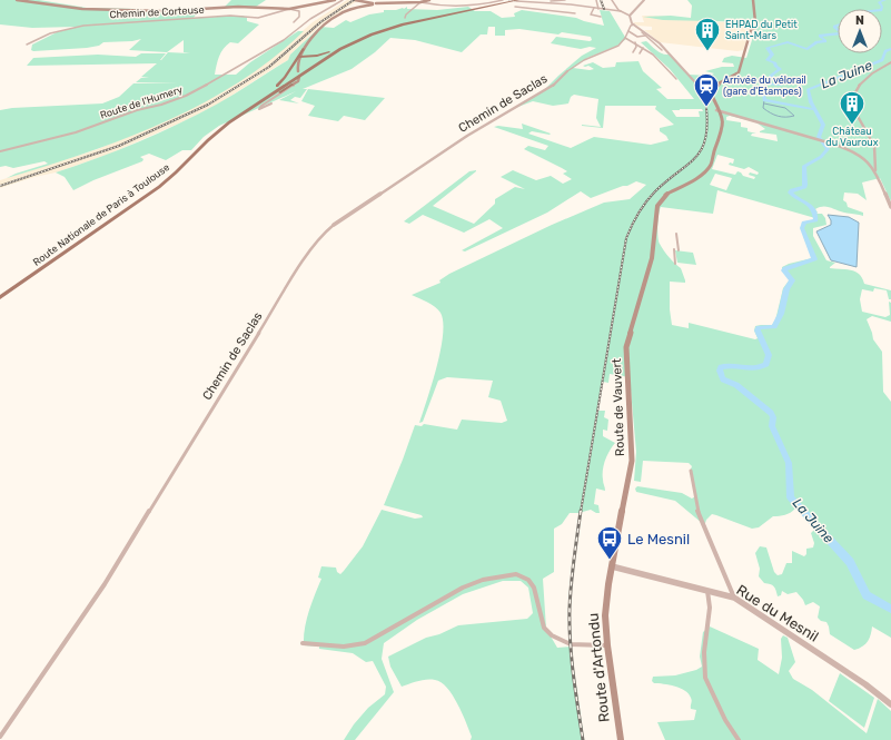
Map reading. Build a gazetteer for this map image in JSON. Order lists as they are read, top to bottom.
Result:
{
  "streets": {
    "main road": ["Route Nationale de Paris à Toulouse", "Route de Vauvert", "Route d'Artondu"],
    "street": [
      "Chemin de Corteuse",
      "Route de l'Humery",
      "Chemin de Saclas",
      "Rue du Mesnil"
    ]
  },
  "crossings": [
    ["Route de Vauvert", "Route d'Artondu"],
    ["Rue du Mesnil", "Route d'Artondu"]
  ],
  "water": ["La Juine"],
  "places": {
    "building": ["EHPAD du Petit Saint-Mars", "Château du Vauroux"],
    "station": ["Arrivée du vélorail (gare d'Etampes)"],
    "bus stop": ["Le Mesnil"]
  },
  "north": "top"
}
